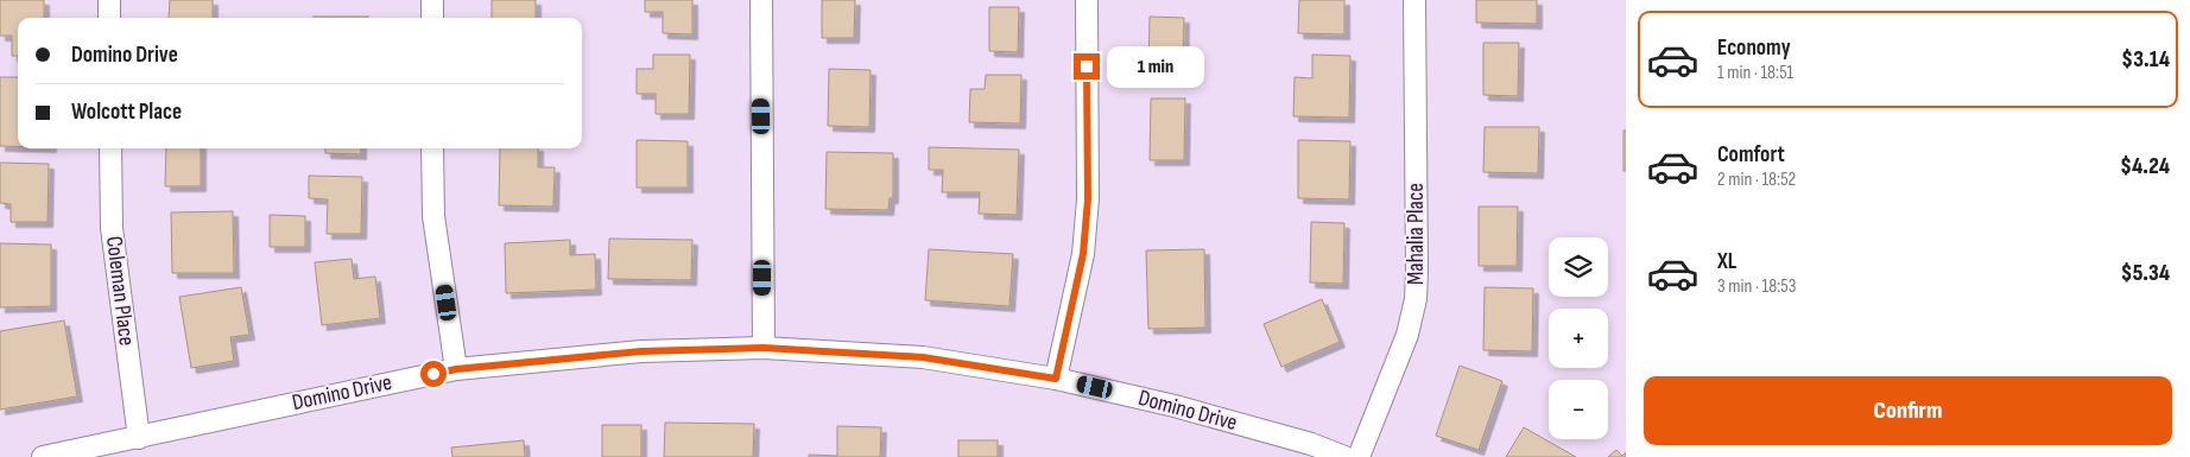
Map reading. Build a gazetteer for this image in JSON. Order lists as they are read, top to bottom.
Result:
{
  "streets": {
    "street": ["Mahalia Place", "Coleman Place", "Domino Drive"]
  },
  "crossings": [
    ["Coleman Place", "Domino Drive"]
  ],
  "page": {
    "list": [
      {
        "name": "Economy",
        "note": "1 min · 18:51",
        "value": "$3.14"
      },
      {
        "name": "Comfort",
        "note": "2 min · 18:52",
        "value": "$4.24"
      },
      {
        "name": "XL",
        "note": "3 min · 18:53",
        "value": "$5.34"
      }
    ],
    "banner": ["Domino Drive", "Wolcott Place"],
    "bubble": "1 min",
    "map_buttons": ["+", "−"],
    "buttons": "Confirm"
  }
}
